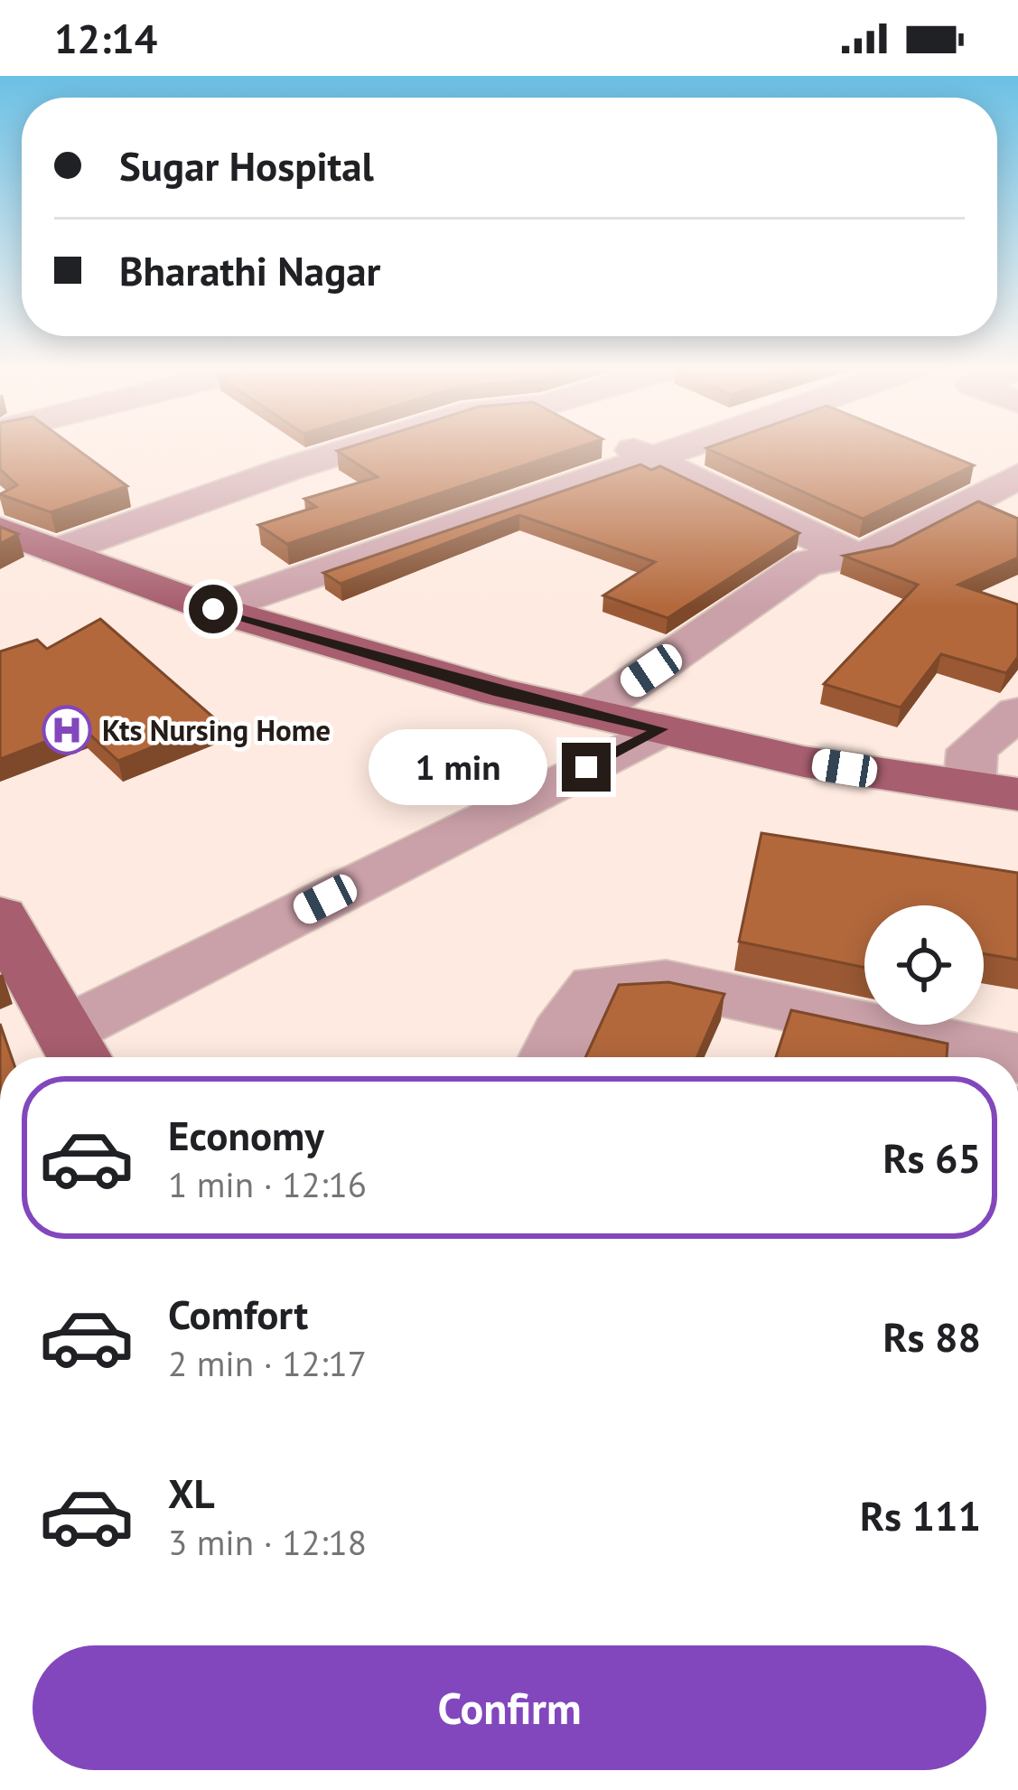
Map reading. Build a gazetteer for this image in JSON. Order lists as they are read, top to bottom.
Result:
{
  "places": {
    "hospital": ["Kts Nursing Home"]
  },
  "page": {
    "status": "12:14",
    "banner": ["Sugar Hospital", "Bharathi Nagar"],
    "bubble": "1 min",
    "list": [
      {
        "name": "Economy",
        "note": "1 min · 12:16",
        "value": "Rs 65"
      },
      {
        "name": "Comfort",
        "note": "2 min · 12:17",
        "value": "Rs 88"
      },
      {
        "name": "XL",
        "note": "3 min · 12:18",
        "value": "Rs 111"
      }
    ],
    "buttons": "Confirm"
  }
}
